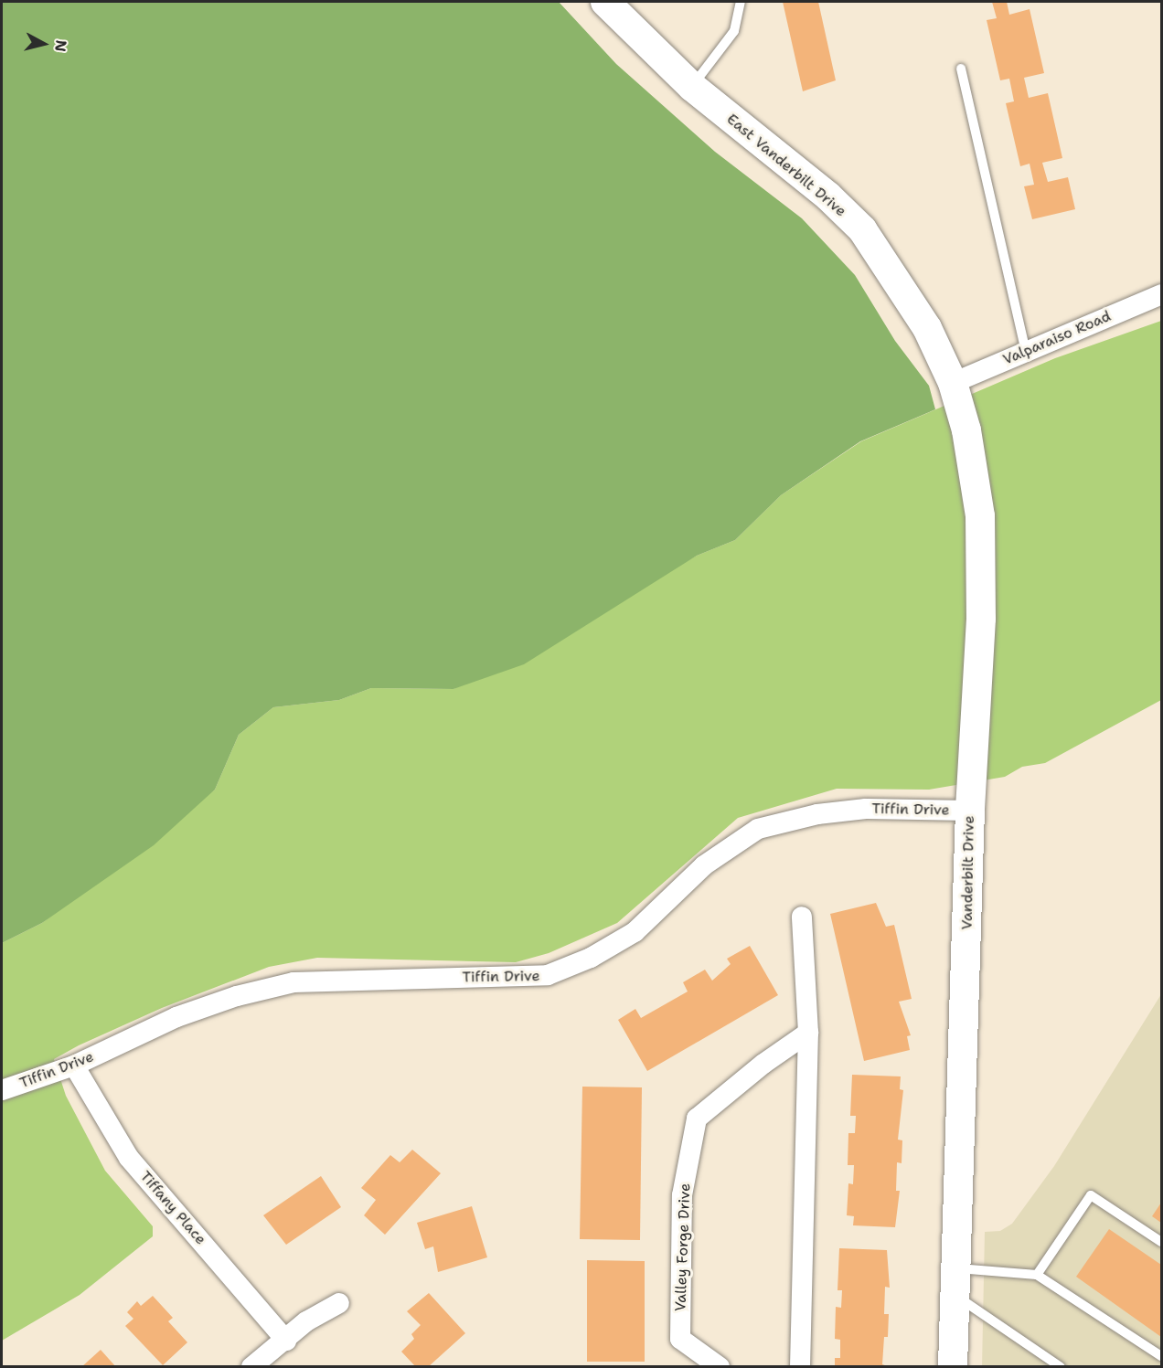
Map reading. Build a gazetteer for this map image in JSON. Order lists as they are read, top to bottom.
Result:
{
  "streets": {
    "street": [
      "East Vanderbilt Drive",
      "Valparaiso Road",
      "Tiffin Drive",
      "Vanderbilt Drive",
      "Tiffany Place",
      "Valley Forge Drive"
    ]
  },
  "crossings": [
    ["East Vanderbilt Drive", "Valparaiso Road"],
    ["East Vanderbilt Drive", "Vanderbilt Drive"],
    ["Valparaiso Road", "Vanderbilt Drive"],
    ["Tiffin Drive", "Vanderbilt Drive"],
    ["Tiffin Drive", "Tiffany Place"]
  ],
  "north": "right"
}
